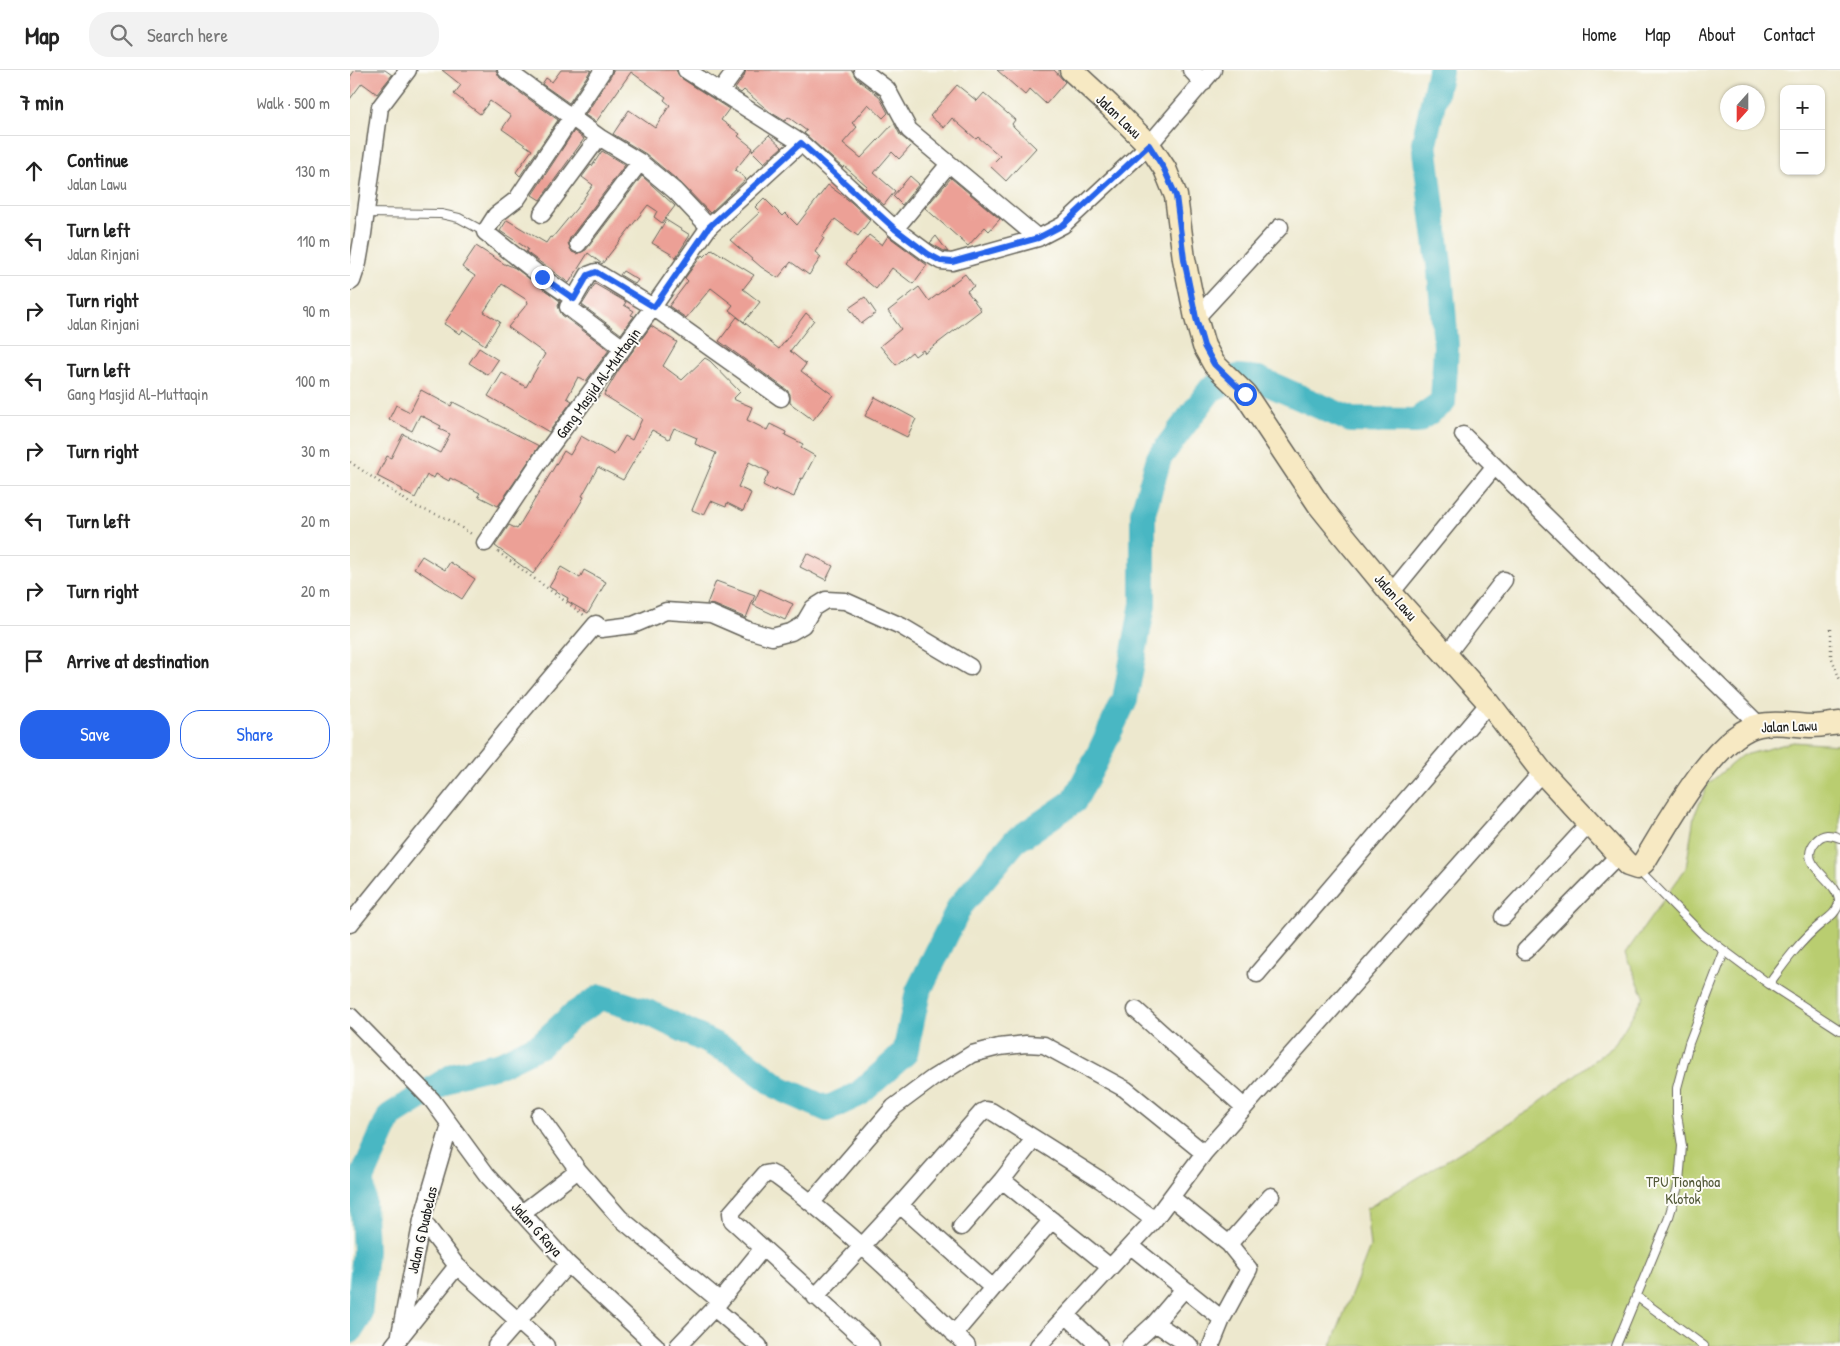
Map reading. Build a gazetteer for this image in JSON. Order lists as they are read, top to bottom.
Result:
{
  "streets": {
    "street": [
      "Jalan Lawu",
      "Gang Masjid Al-Muttaqin",
      "Jalan G Raya",
      "Jalan G Duabelas"
    ]
  },
  "crossings": [
    ["Jalan G Raya", "Jalan G Duabelas"]
  ],
  "parks": ["TPU Tionghoa Klotok"],
  "north": "bottom",
  "page": {
    "header": "Map",
    "search": "Search here",
    "nav": [
      "Home",
      "Map",
      "About",
      "Contact"
    ],
    "heading": ["7 min", "Walk · 500 m"],
    "map_buttons": ["+", "−"],
    "list": [
      ["Continue", "Jalan Lawu", "130 m"],
      ["Turn left", "Jalan Rinjani", "110 m"],
      ["Turn right", "Jalan Rinjani", "90 m"],
      ["Turn left", "Gang Masjid Al-Muttaqin", "100 m"],
      ["Turn right", "30 m"],
      ["Turn left", "20 m"],
      ["Turn right", "20 m"],
      "Arrive at destination"
    ],
    "buttons": ["Save", "Share"]
  }
}
